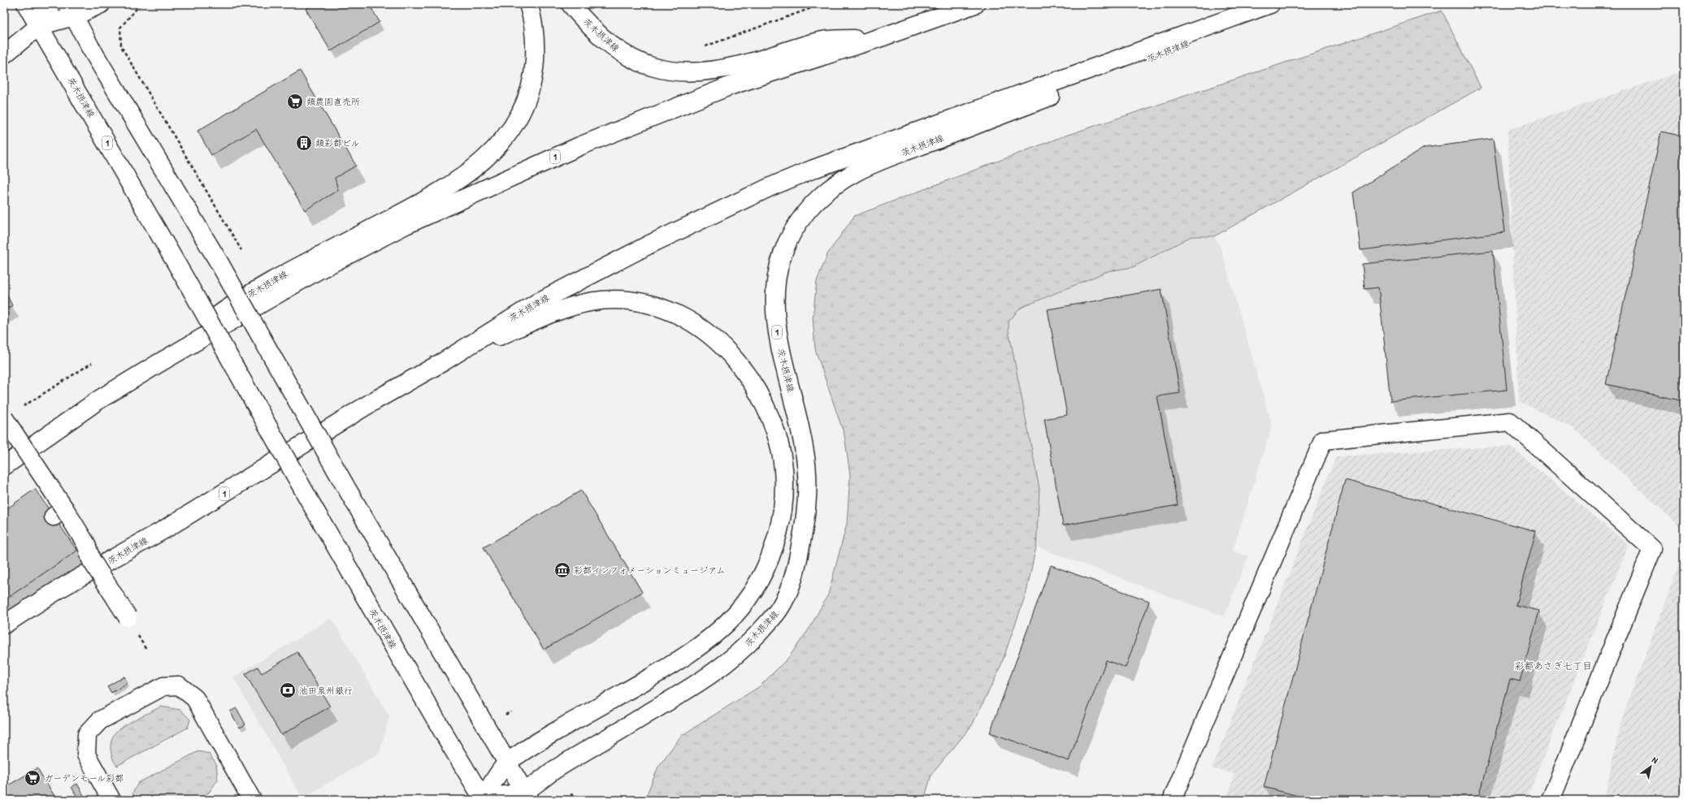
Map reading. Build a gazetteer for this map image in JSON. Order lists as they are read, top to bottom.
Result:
{
  "streets": {
    "main road": ["茨木摂津線", "1"]
  },
  "districts": ["彩都あさぎ七丁目"],
  "places": {
    "supermarket": ["類農園直売所", "ガーデンモール彩都"],
    "building": ["類彩都ビル"],
    "museum": ["彩都インフォメーションミュージアム"],
    "bank": ["池田泉州銀行"]
  },
  "north": "top right"
}
